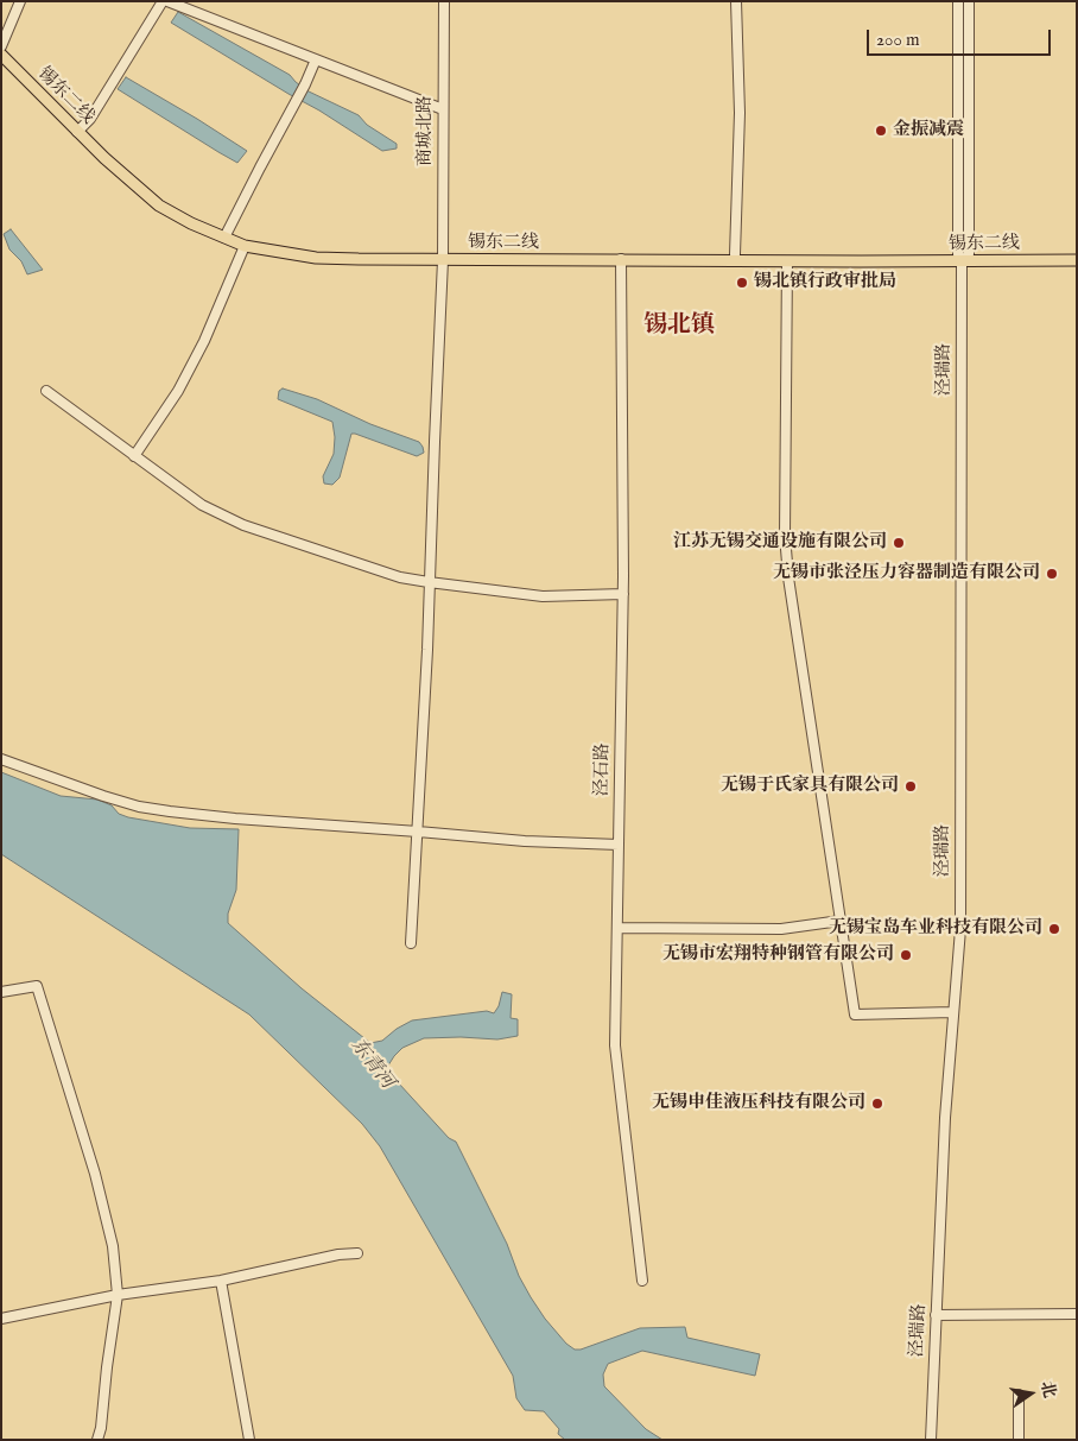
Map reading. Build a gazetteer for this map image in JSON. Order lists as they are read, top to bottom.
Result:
{
  "streets": {
    "main road": ["锡东二线"],
    "street": ["商城北路", "泾瑞路", "泾石路"]
  },
  "crossings": [
    ["锡东二线", "商城北路"],
    ["锡东二线", "泾瑞路"],
    ["锡东二线", "泾石路"]
  ],
  "districts": ["锡北镇"],
  "water": ["东青河"],
  "places": [
    "金振减震",
    "锡北镇行政审批局",
    "江苏无锡交通设施有限公司",
    "无锡市张泾压力容器制造有限公司",
    "无锡于氏家具有限公司",
    "无锡宝岛车业科技有限公司",
    "无锡市宏翔特种钢管有限公司",
    "无锡申佳液压科技有限公司"
  ],
  "scale_bar": "200 m",
  "north": "right"
}
